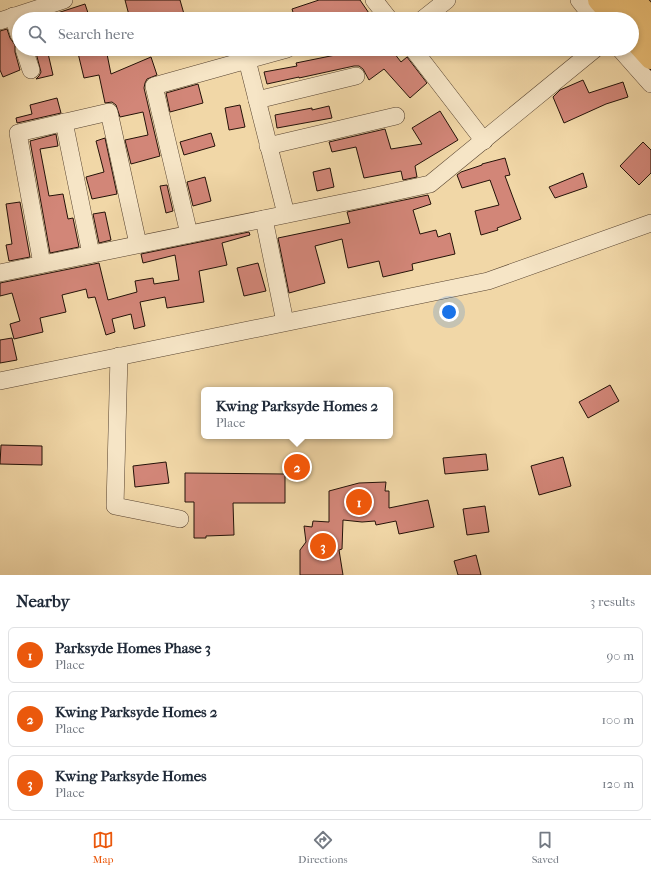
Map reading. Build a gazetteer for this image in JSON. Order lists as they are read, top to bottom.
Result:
{
  "page": {
    "search": "Search here",
    "popup": ["Kwing Parksyde Homes 2", "Place"],
    "pins": ["2", "1", "3"],
    "heading": ["Nearby", "3 results"],
    "list": [
      {
        "mark": "1",
        "name": "Parksyde Homes Phase 3",
        "note": "Place",
        "value": "90 m"
      },
      {
        "mark": "2",
        "name": "Kwing Parksyde Homes 2",
        "note": "Place",
        "value": "100 m"
      },
      {
        "mark": "3",
        "name": "Kwing Parksyde Homes",
        "note": "Place",
        "value": "120 m"
      }
    ],
    "nav": ["Map", "Directions", "Saved"]
  }
}
